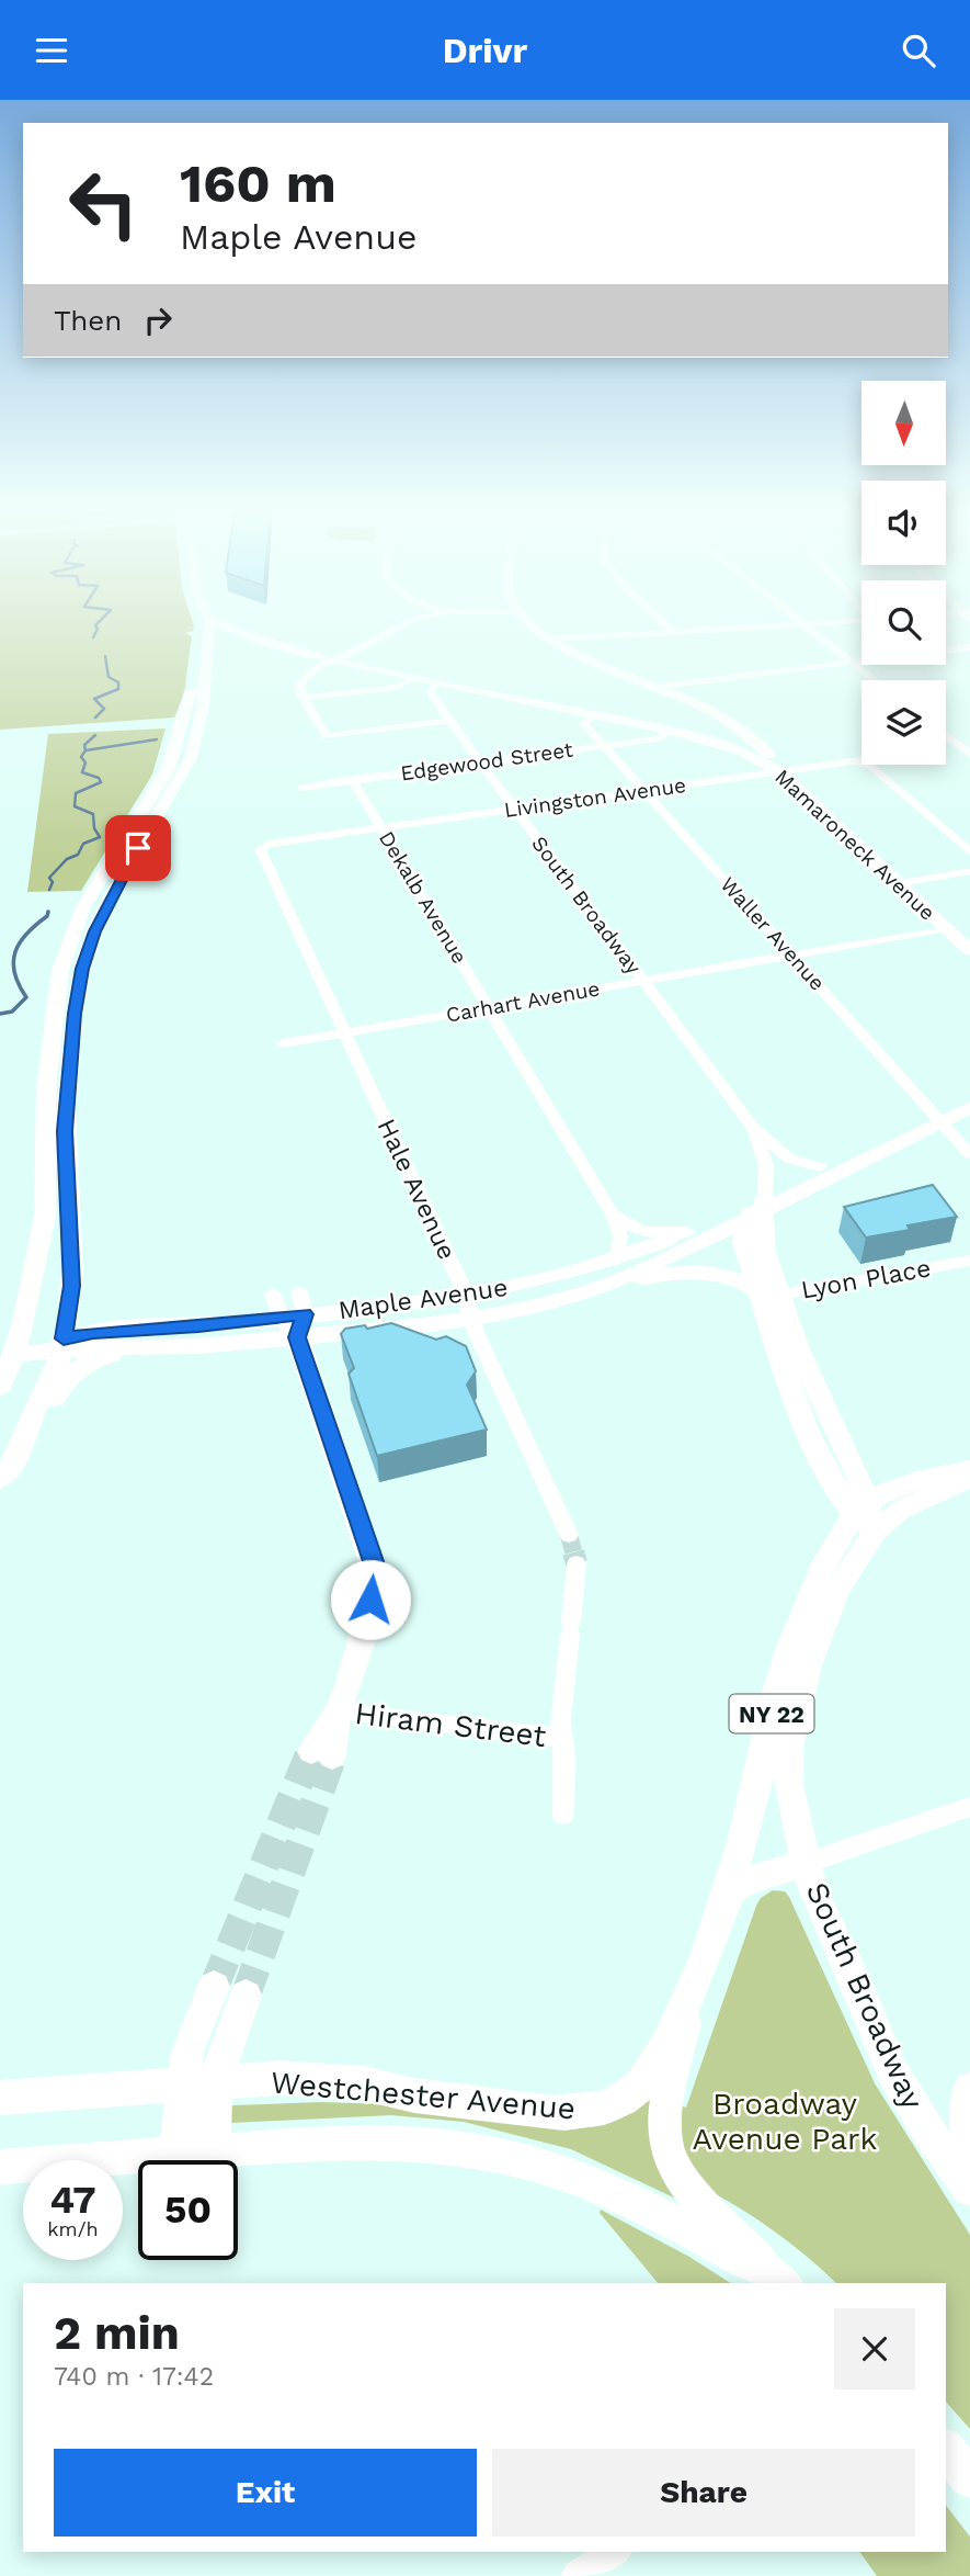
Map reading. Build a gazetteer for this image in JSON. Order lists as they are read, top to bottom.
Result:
{
  "streets": {
    "main road": [
      "Mamaroneck Avenue",
      "South Broadway",
      "Maple Avenue",
      "NY 22",
      "Westchester Avenue"
    ],
    "street": [
      "Edgewood Street",
      "Livingston Avenue",
      "Dekalb Avenue",
      "Waller Avenue",
      "Carhart Avenue",
      "Hale Avenue",
      "Lyon Place",
      "Hiram Street"
    ]
  },
  "crossings": [
    ["Edgewood Street", "Mamaroneck Avenue"],
    ["Edgewood Street", "Dekalb Avenue"],
    ["Edgewood Street", "South Broadway"],
    ["Edgewood Street", "Waller Avenue"],
    ["Livingston Avenue", "Mamaroneck Avenue"],
    ["Livingston Avenue", "Dekalb Avenue"],
    ["Livingston Avenue", "South Broadway"],
    ["Livingston Avenue", "Waller Avenue"],
    ["Livingston Avenue", "Hale Avenue"],
    ["Mamaroneck Avenue", "South Broadway"],
    ["Mamaroneck Avenue", "Waller Avenue"],
    ["Mamaroneck Avenue", "Carhart Avenue"],
    ["Dekalb Avenue", "Carhart Avenue"],
    ["Dekalb Avenue", "Maple Avenue"],
    ["South Broadway", "Carhart Avenue"],
    ["South Broadway", "Lyon Place"],
    ["South Broadway", "Maple Avenue"],
    ["South Broadway", "NY 22"],
    ["Waller Avenue", "Carhart Avenue"],
    ["Waller Avenue", "Maple Avenue"],
    ["Carhart Avenue", "Hale Avenue"],
    ["Hale Avenue", "Maple Avenue"],
    ["NY 22", "Westchester Avenue"]
  ],
  "parks": ["Broadway Avenue Park"],
  "north": "bottom",
  "page": {
    "header": "Drivr",
    "turn": ["160 m", "Maple Avenue"],
    "then": "Then",
    "speed": "47 km/h",
    "limit": "50",
    "heading": ["2 min", "740 m · 17:42"],
    "buttons": ["Exit", "Share"]
  }
}
